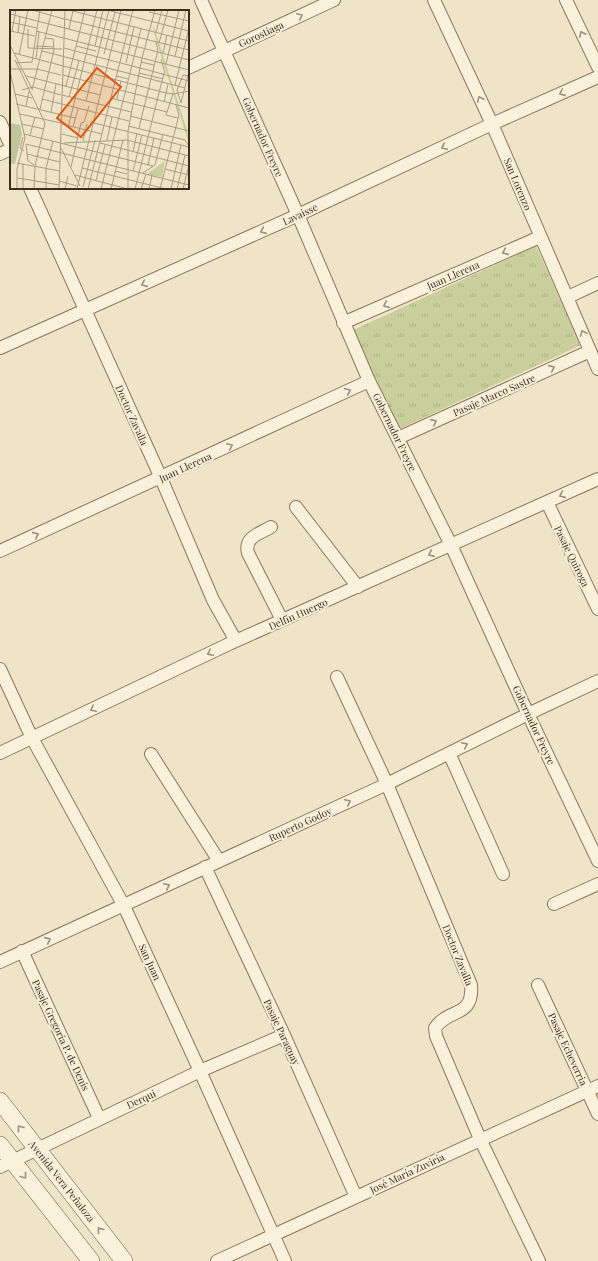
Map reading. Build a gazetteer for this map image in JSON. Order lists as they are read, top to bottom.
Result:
{
  "streets": {
    "main road": ["Avenida Vera Peñaloza"],
    "street": [
      "Gorostiaga",
      "Gobernador Freyre",
      "San Lorenzo",
      "Lavaisse",
      "Juan Llerena",
      "Pasaje Marco Sastre",
      "Doctor Zavalla",
      "Pasaje Quiroga",
      "Delfín Huergo",
      "Ruperto Godoy",
      "San Juan",
      "Pasaje Paraguay",
      "Pasaje Gregoria P. de Denis",
      "Pasaje Echeverria",
      "Derqui",
      "José María Zuviría"
    ]
  },
  "crossings": [
    ["Gorostiaga", "Gobernador Freyre"],
    ["Gobernador Freyre", "Lavaisse"],
    ["Gobernador Freyre", "Juan Llerena"],
    ["Gobernador Freyre", "Pasaje Marco Sastre"],
    ["Gobernador Freyre", "Delfín Huergo"],
    ["Gobernador Freyre", "Ruperto Godoy"],
    ["San Lorenzo", "Lavaisse"],
    ["San Lorenzo", "Juan Llerena"],
    ["San Lorenzo", "Pasaje Marco Sastre"],
    ["Lavaisse", "Doctor Zavalla"],
    ["Juan Llerena", "Doctor Zavalla"],
    ["Doctor Zavalla", "Delfín Huergo"],
    ["Doctor Zavalla", "Ruperto Godoy"],
    ["Doctor Zavalla", "José María Zuviría"],
    ["Pasaje Quiroga", "Delfín Huergo"],
    ["Delfín Huergo", "San Juan"],
    ["Ruperto Godoy", "San Juan"],
    ["Ruperto Godoy", "Pasaje Paraguay"],
    ["Ruperto Godoy", "Pasaje Gregoria P. de Denis"],
    ["San Juan", "Derqui"],
    ["San Juan", "José María Zuviría"],
    ["Pasaje Paraguay", "Derqui"],
    ["Pasaje Paraguay", "José María Zuviría"],
    ["Pasaje Gregoria P. de Denis", "Derqui"],
    ["Pasaje Echeverria", "José María Zuviría"],
    ["Derqui", "Avenida Vera Peñaloza"]
  ],
  "one_way": [
    "Gorostiaga",
    "San Lorenzo",
    "Lavaisse",
    "Pasaje Marco Sastre",
    "Delfín Huergo",
    "Ruperto Godoy"
  ]
}
